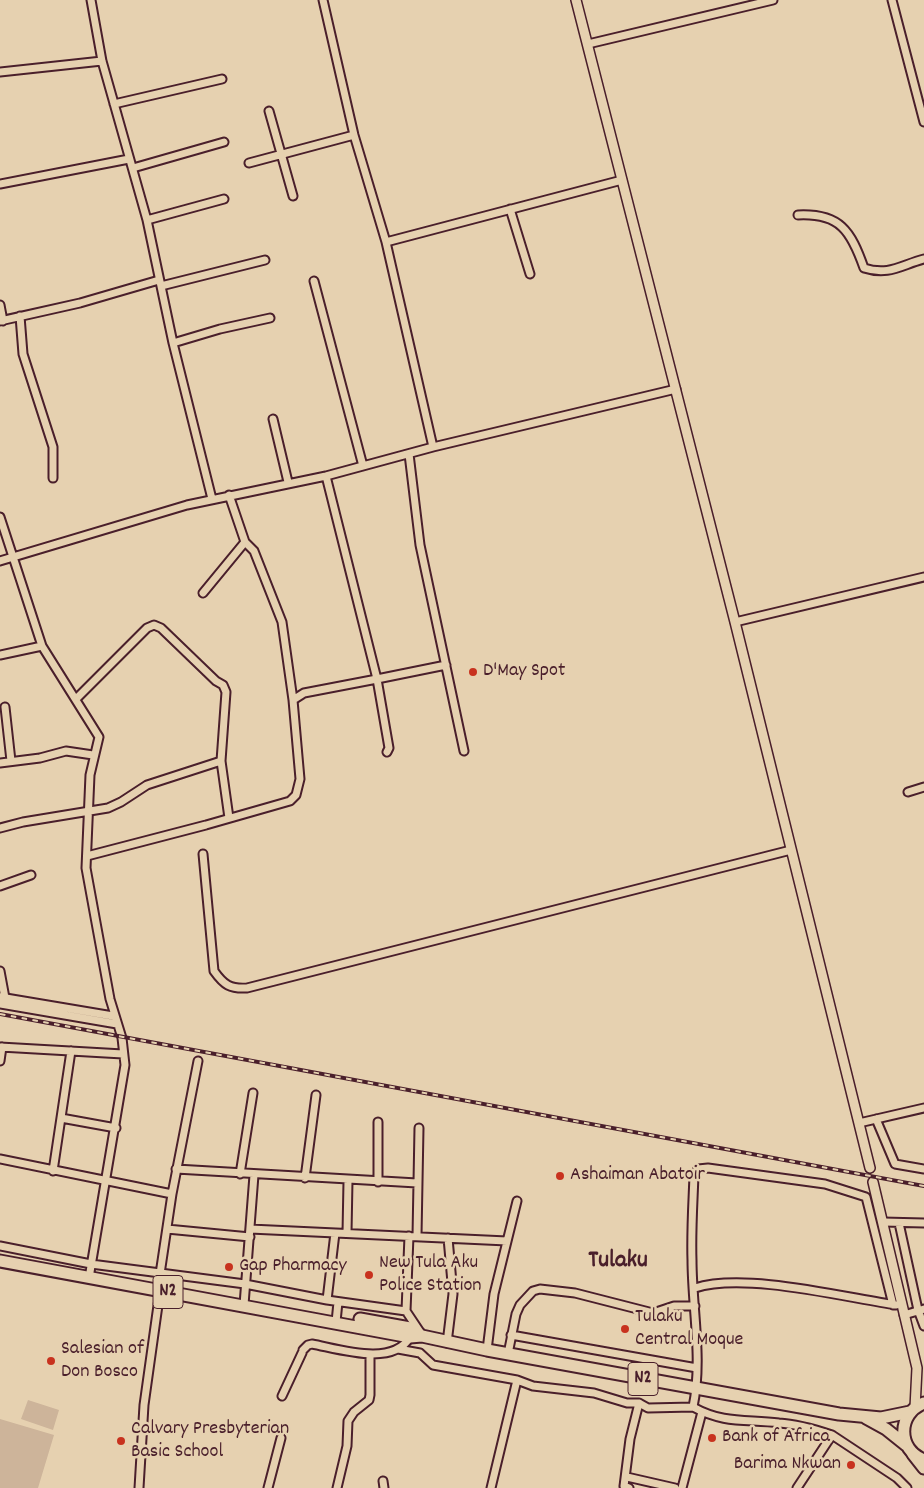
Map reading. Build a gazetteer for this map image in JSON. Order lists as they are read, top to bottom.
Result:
{
  "streets": {
    "main road": ["N2"]
  },
  "districts": ["Tulaku"],
  "places": [
    "D'May Spot",
    "Ashaiman Abatoir",
    "Gap Pharmacy",
    "New Tula Aku Police Station",
    "Tulaku Central Moque",
    "Salesian of Don Bosco",
    "Bank of Africa",
    "Calvary Presbyterian Basic School",
    "Barima Nkwan"
  ]
}
